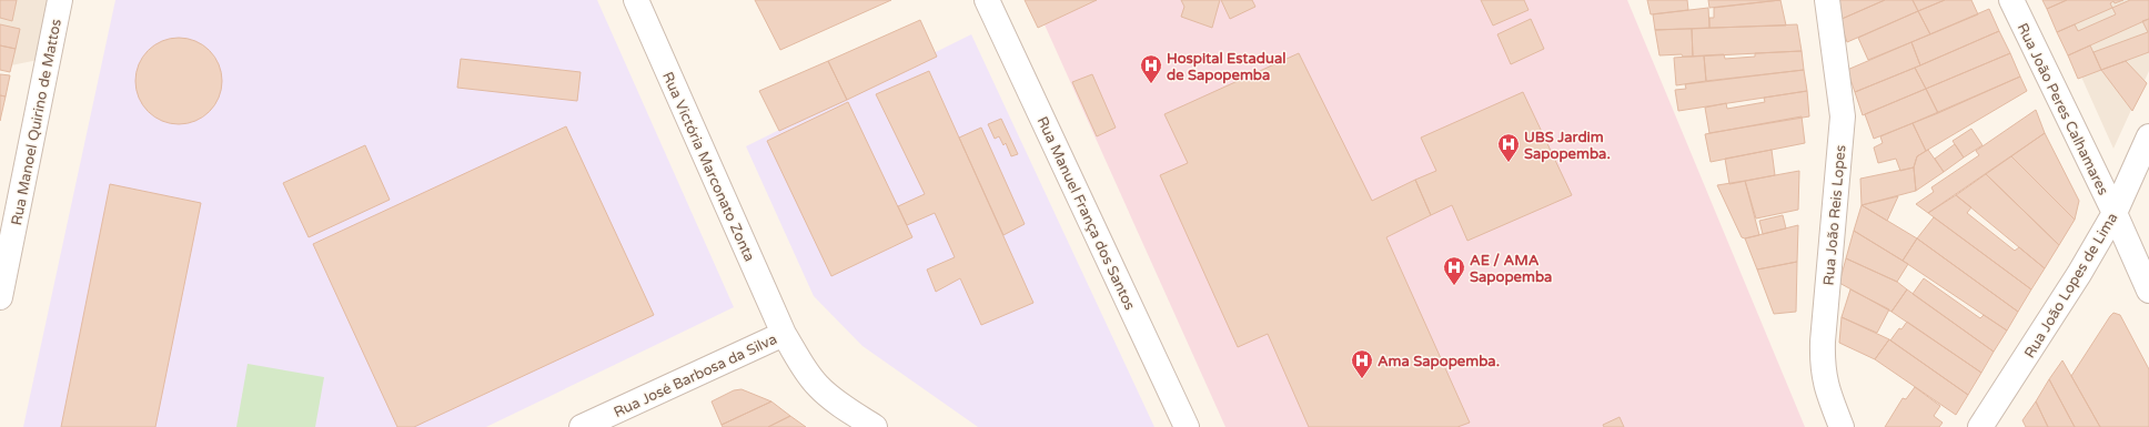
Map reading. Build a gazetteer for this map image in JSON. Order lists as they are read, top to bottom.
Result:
{
  "streets": {
    "street": [
      "Rua João Peres Calhamares",
      "Rua Manoel Quirino de Mattos",
      "Rua Victória Marconato Zonta",
      "Rua Manuel França dos Santos",
      "Rua João Reis Lopes",
      "Rua João Lopes de Lima",
      "Rua José Barbosa da Silva"
    ]
  },
  "crossings": [
    ["Rua João Peres Calhamares", "Rua João Lopes de Lima"],
    ["Rua Victória Marconato Zonta", "Rua José Barbosa da Silva"]
  ],
  "places": {
    "hospital": [
      "Hospital Estadual de Sapopemba",
      "UBS Jardim Sapopemba.",
      "AE / AMA Sapopemba",
      "Ama Sapopemba."
    ]
  }
}
